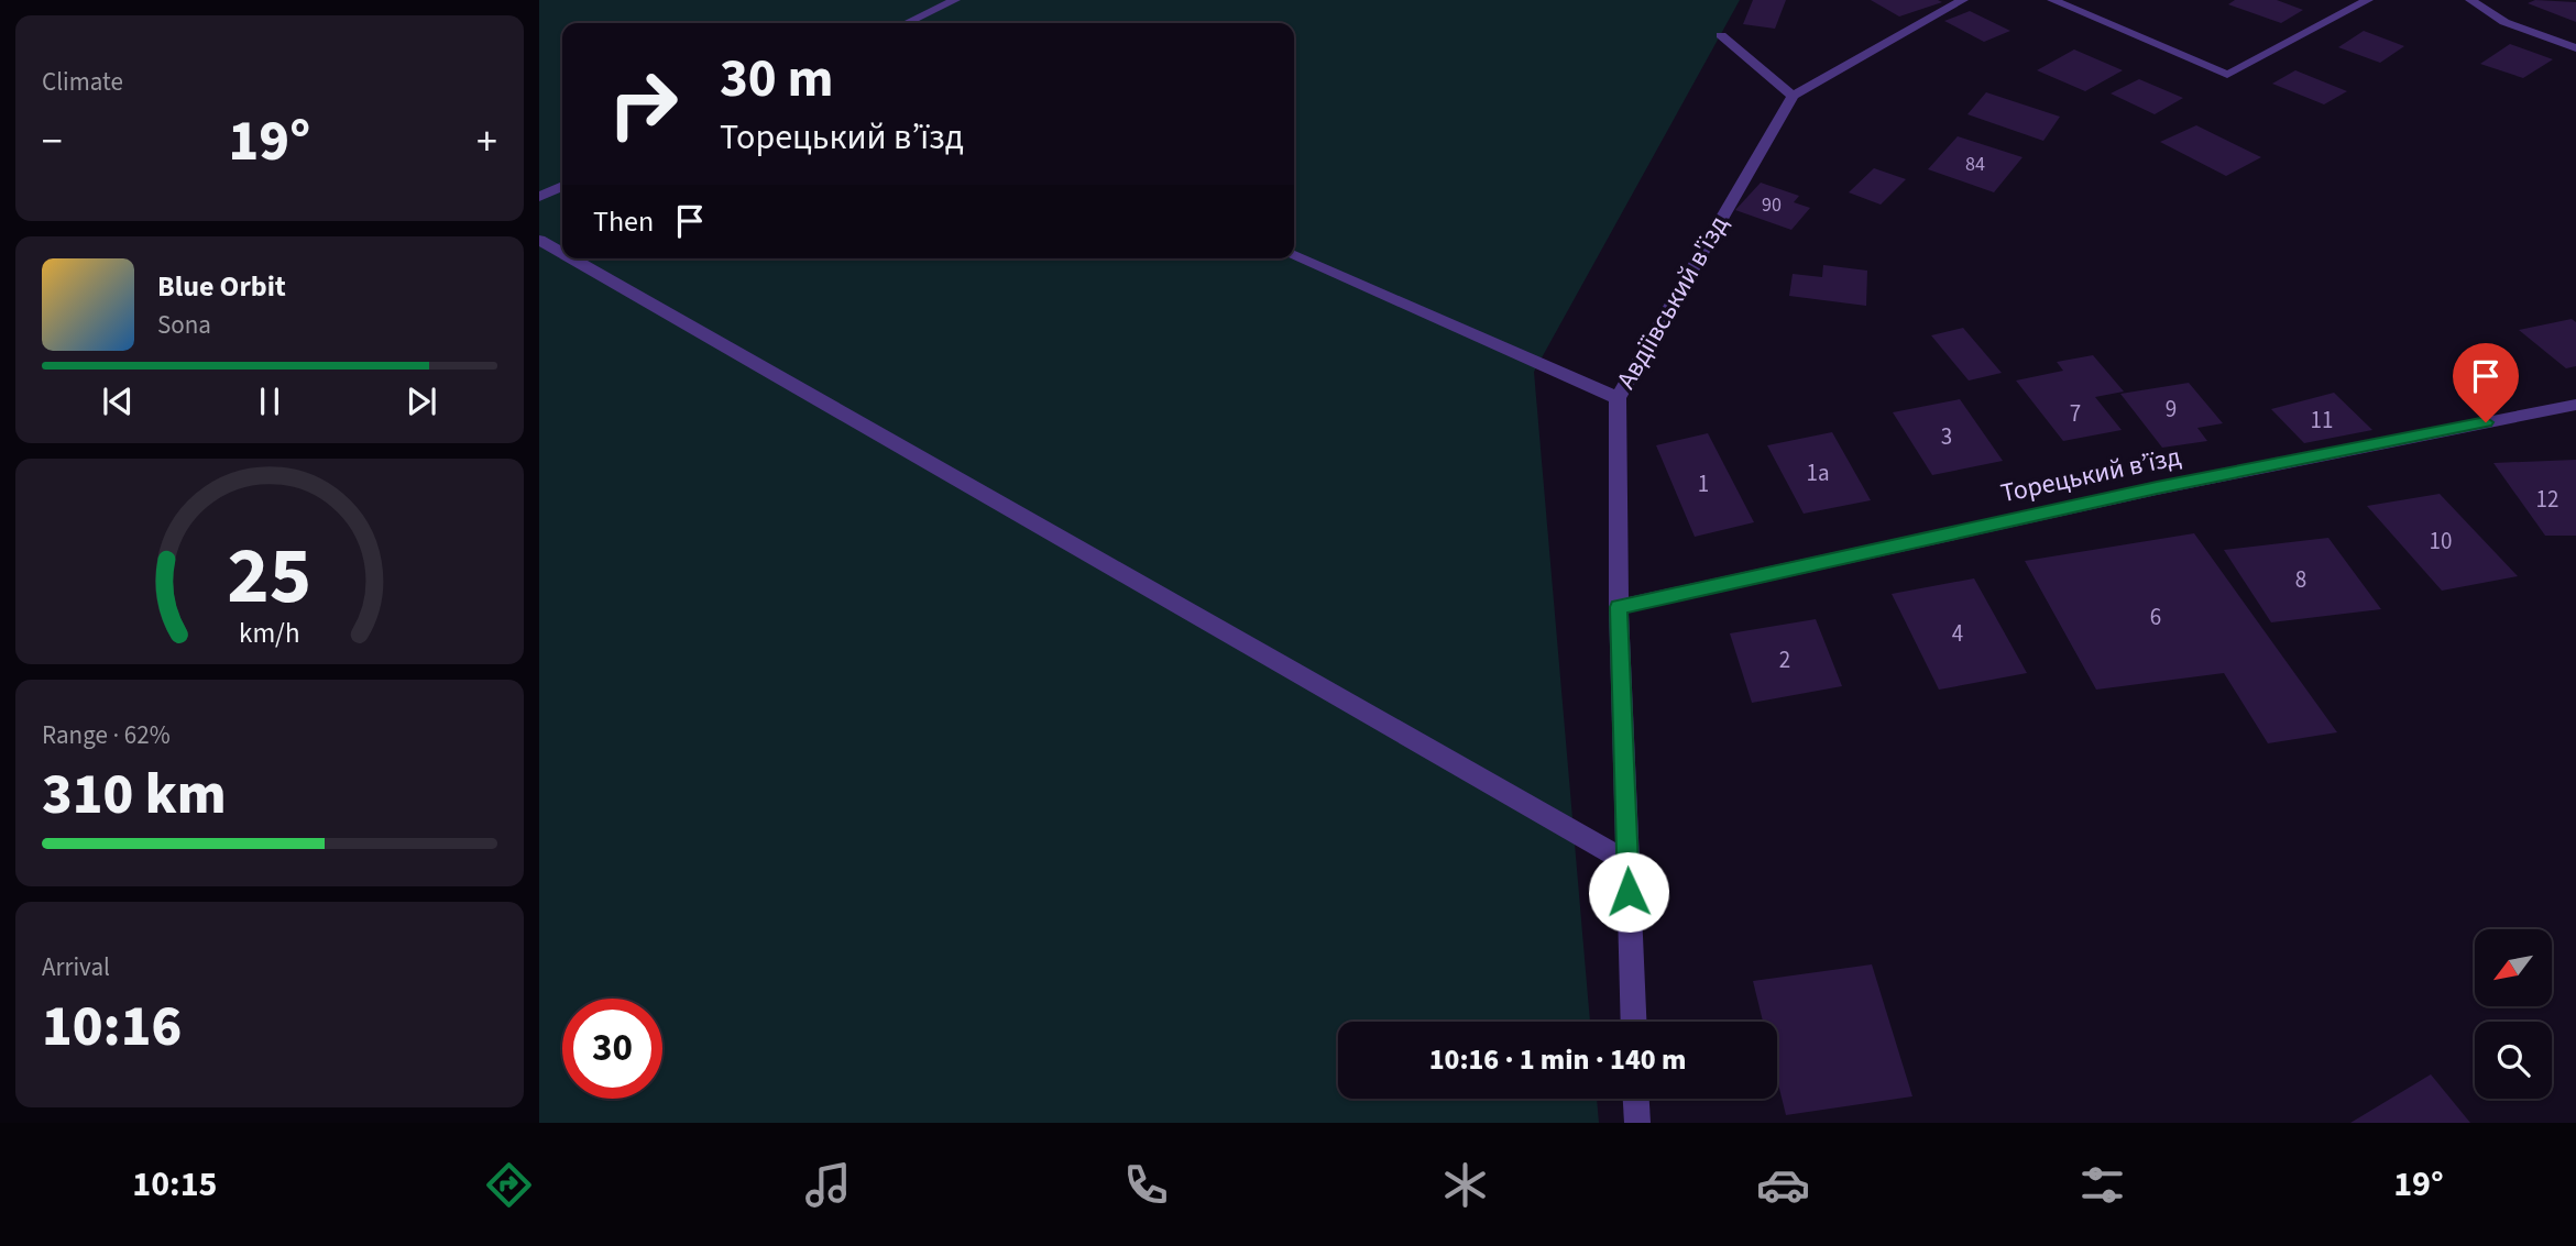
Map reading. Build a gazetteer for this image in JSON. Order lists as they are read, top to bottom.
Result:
{
  "streets": {
    "street": ["Авдіївський в'їзд", "Торецький в’їзд"]
  },
  "crossings": [
    ["Авдіївський в'їзд", "Торецький в’їзд"]
  ],
  "house_numbers": [
    "84",
    "90",
    "9",
    "7",
    "11",
    "3",
    "1а",
    "1",
    "12",
    "10",
    "8",
    "6",
    "4",
    "2"
  ],
  "north": "bottom left",
  "page": {
    "tile": [
      "Climate",
      ["Range · 62%", "310 km"],
      ["Arrival", "10:16"]
    ],
    "turn": ["30 m", "Торецький в’їзд"],
    "heat": ["−", "19°", "+"],
    "then": "Then",
    "song": ["Blue Orbit", "Sona"],
    "limit": "30",
    "trip": "10:16 · 1 min · 140 m",
    "tabs": ["10:15", "19°"],
    "gauge": ["25", "km/h"]
  }
}
